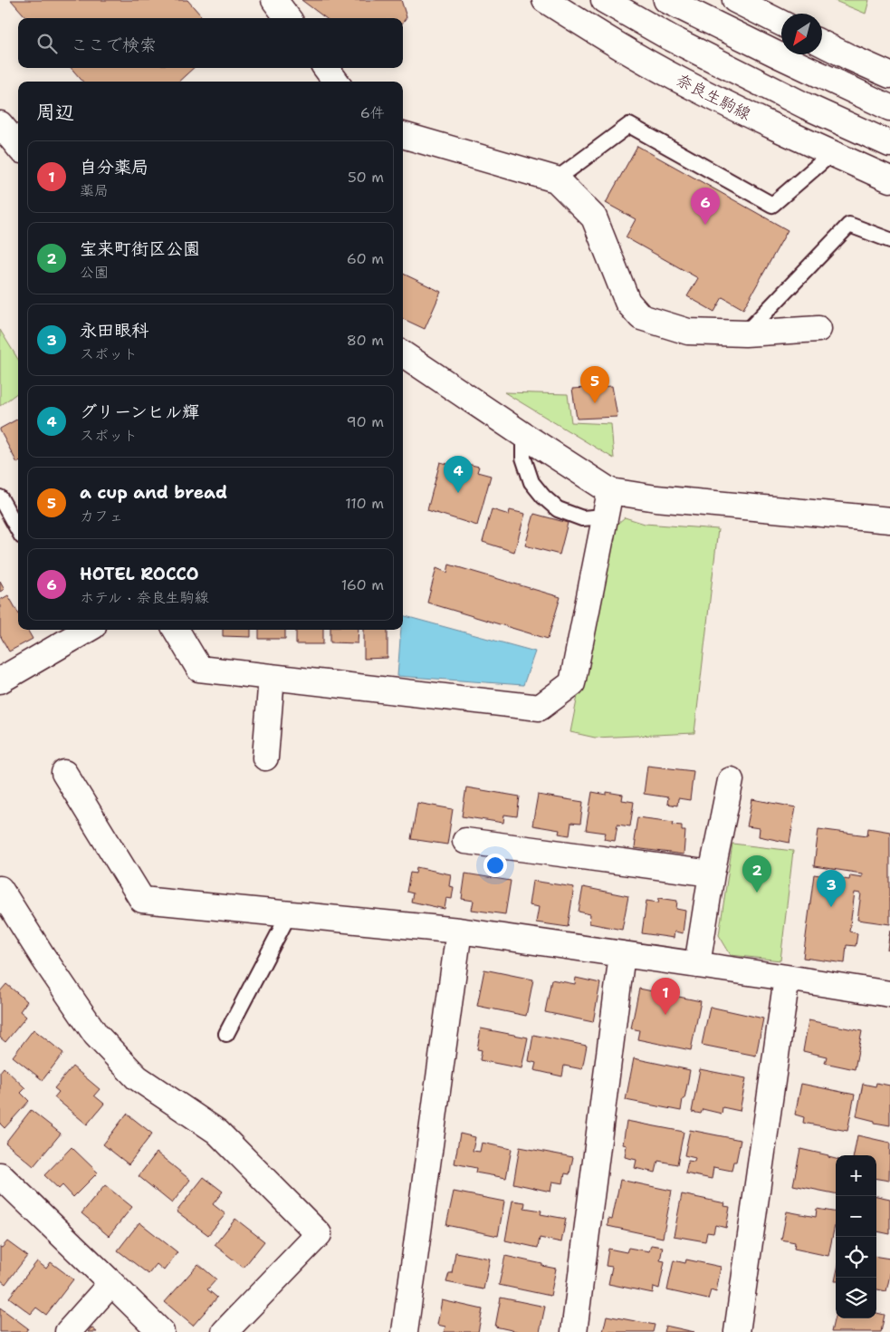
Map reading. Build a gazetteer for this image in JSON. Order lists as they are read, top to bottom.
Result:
{
  "streets": {
    "main road": ["奈良生駒線"]
  },
  "north": "bottom left",
  "page": {
    "search": "ここで検索",
    "heading": ["周辺", "6件"],
    "list": [
      {
        "mark": "1",
        "name": "自分薬局",
        "note": "薬局",
        "value": "50 m"
      },
      {
        "mark": "2",
        "name": "宝来町街区公園",
        "note": "公園",
        "value": "60 m"
      },
      {
        "mark": "3",
        "name": "永田眼科",
        "note": "スポット",
        "value": "80 m"
      },
      {
        "mark": "4",
        "name": "グリーンヒル輝",
        "note": "スポット",
        "value": "90 m"
      },
      {
        "mark": "5",
        "name": "a cup and bread",
        "note": "カフェ",
        "value": "110 m"
      },
      {
        "mark": "6",
        "name": "HOTEL ROCCO",
        "note": "ホテル · 奈良生駒線",
        "value": "160 m"
      }
    ],
    "pins": [
      "6",
      "5",
      "4",
      "2",
      "3",
      "1"
    ],
    "map_buttons": ["+", "−"]
  }
}
